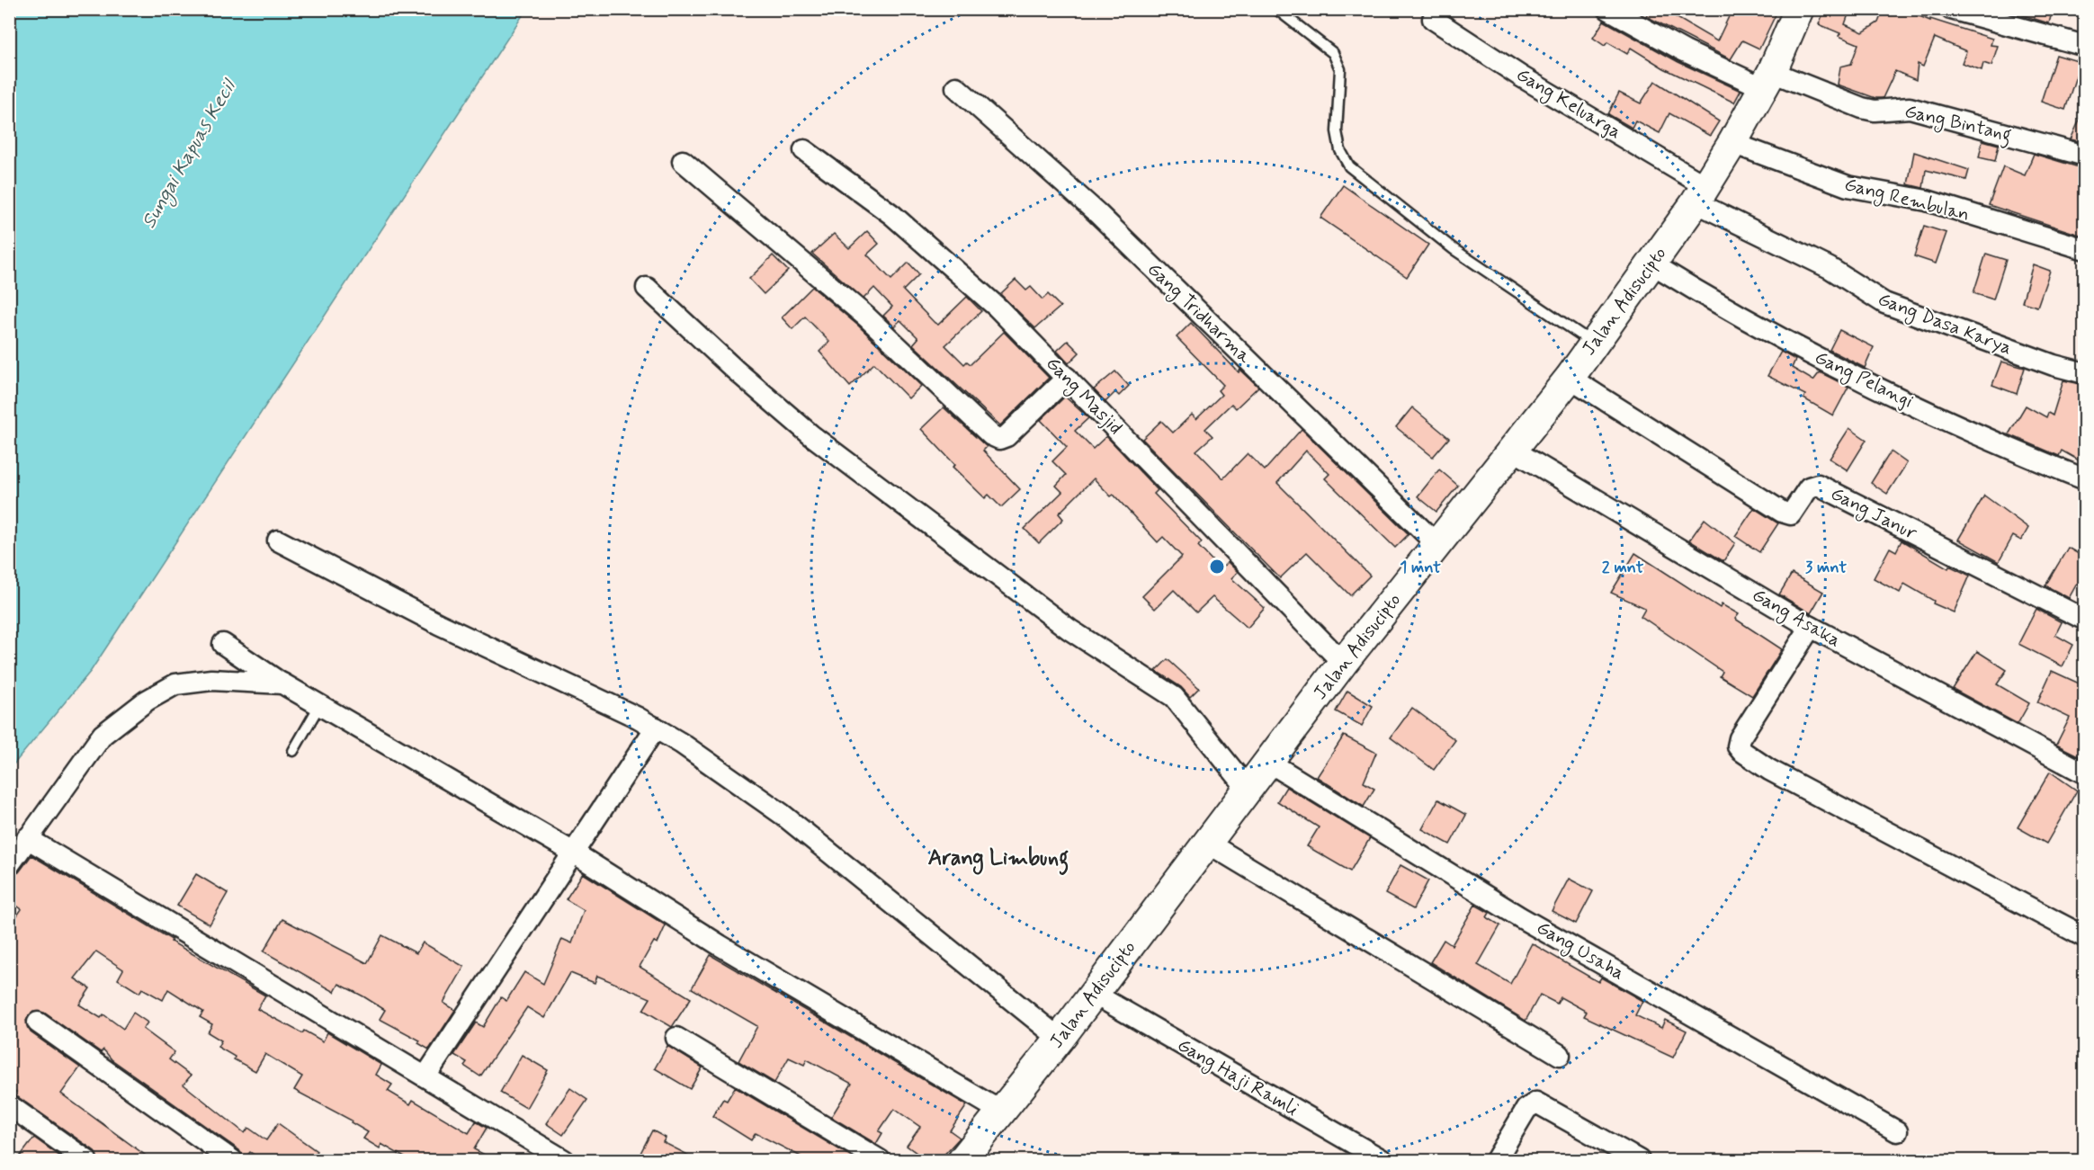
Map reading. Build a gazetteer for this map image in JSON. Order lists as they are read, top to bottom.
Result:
{
  "streets": {
    "main road": ["Jalan Adisucipto"],
    "street": [
      "Gang Keluarga",
      "Gang Bintang",
      "Gang Rembulan",
      "Gang Tridharma",
      "Gang Dasa Karya",
      "Gang Pelangi",
      "Gang Masjid",
      "Gang Janur",
      "Gang Asaka",
      "Gang Usaha",
      "Gang Haji Ramli"
    ]
  },
  "crossings": [
    ["Gang Keluarga", "Jalan Adisucipto"],
    ["Gang Keluarga", "Gang Dasa Karya"],
    ["Gang Bintang", "Jalan Adisucipto"],
    ["Gang Rembulan", "Jalan Adisucipto"],
    ["Jalan Adisucipto", "Gang Tridharma"],
    ["Jalan Adisucipto", "Gang Dasa Karya"],
    ["Jalan Adisucipto", "Gang Pelangi"],
    ["Jalan Adisucipto", "Gang Masjid"],
    ["Jalan Adisucipto", "Gang Janur"],
    ["Jalan Adisucipto", "Gang Asaka"],
    ["Jalan Adisucipto", "Gang Usaha"],
    ["Jalan Adisucipto", "Gang Haji Ramli"]
  ],
  "districts": ["Arang Limbung"],
  "water": ["Sungai Kapuas Kecil"],
  "rings": ["1 mnt", "2 mnt", "3 mnt"]
}
